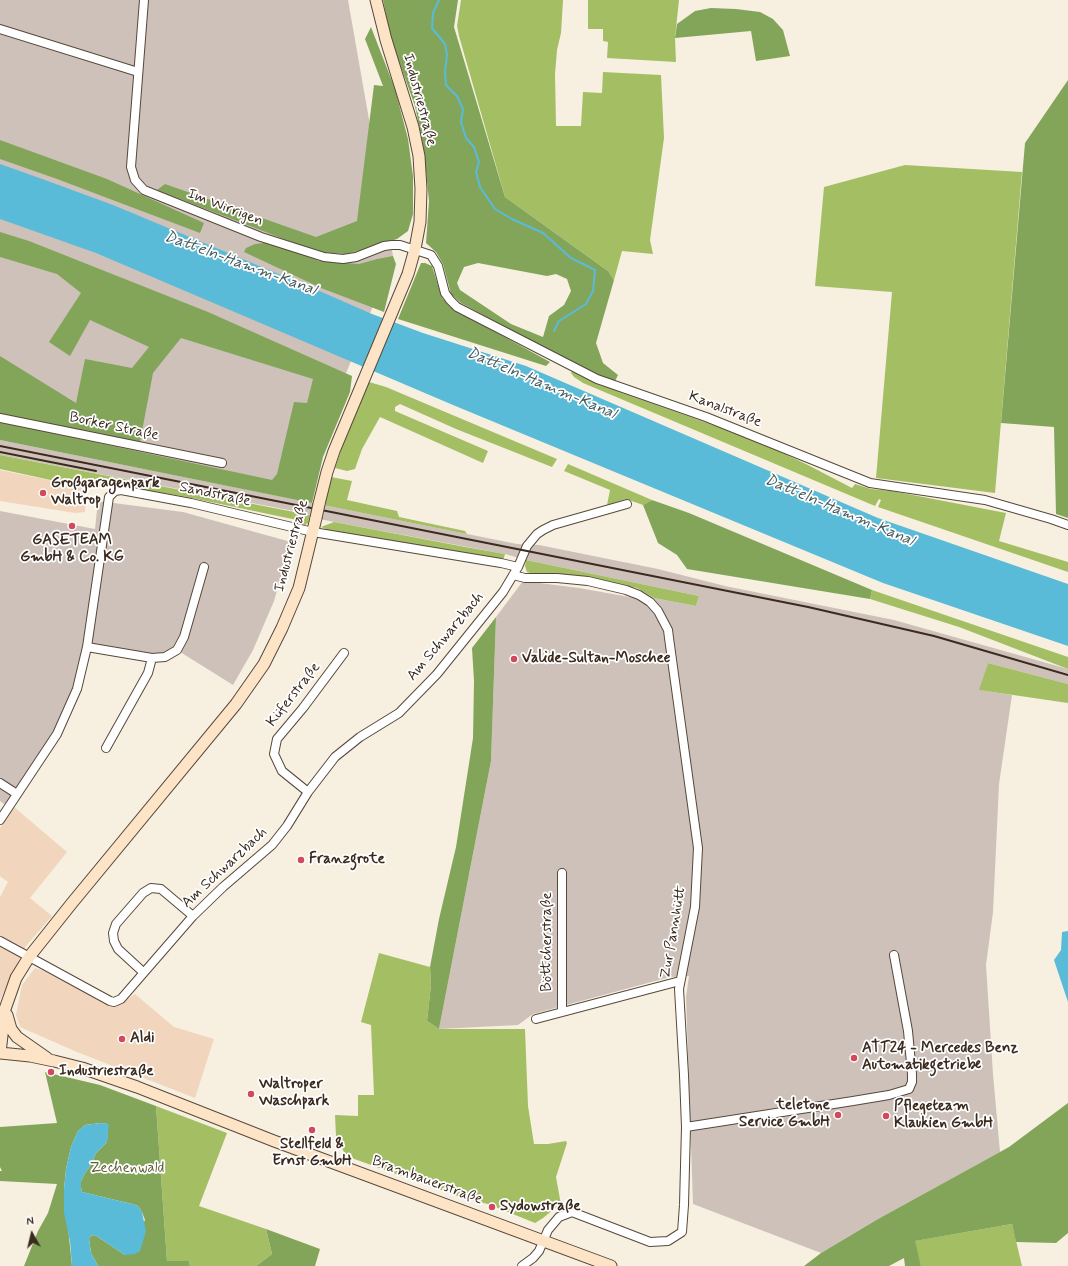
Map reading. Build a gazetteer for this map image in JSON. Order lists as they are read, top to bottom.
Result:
{
  "streets": {
    "main road": ["Industriestraße", "Brambauerstraße"],
    "street": [
      "Im Wirrigen",
      "Kanalstraße",
      "Borker Straße",
      "Sandstraße",
      "Am Schwarzbach",
      "Küferstraße",
      "Zur Pannhütt",
      "Böttcherstraße"
    ]
  },
  "crossings": [
    ["Industriestraße", "Im Wirrigen"],
    ["Industriestraße", "Kanalstraße"],
    ["Industriestraße", "Sandstraße"],
    ["Industriestraße", "Am Schwarzbach"],
    ["Industriestraße", "Brambauerstraße"],
    ["Im Wirrigen", "Kanalstraße"],
    ["Sandstraße", "Am Schwarzbach"],
    ["Am Schwarzbach", "Küferstraße"],
    ["Am Schwarzbach", "Zur Pannhütt"],
    ["Zur Pannhütt", "Böttcherstraße"],
    ["Zur Pannhütt", "Brambauerstraße"]
  ],
  "water": ["Datteln-Hamm-Kanal"],
  "parks": ["Zechenwald"],
  "places": [
    "Großgaragenpark Waltrop",
    "GASETEAM GmbH & Co. KG",
    "Valide-Sultan-Moschee",
    "Franzgrote",
    "Aldi",
    "ATT24 - Mercedes Benz Automatikgetriebe",
    "Industriestraße",
    "Waltroper Waschpark",
    "teletone Service GmbH",
    "Pflegeteam Klaukien GmbH",
    "Stellfeld & Ernst GmbH",
    "Sydowstraße"
  ],
  "north": "top"
}
